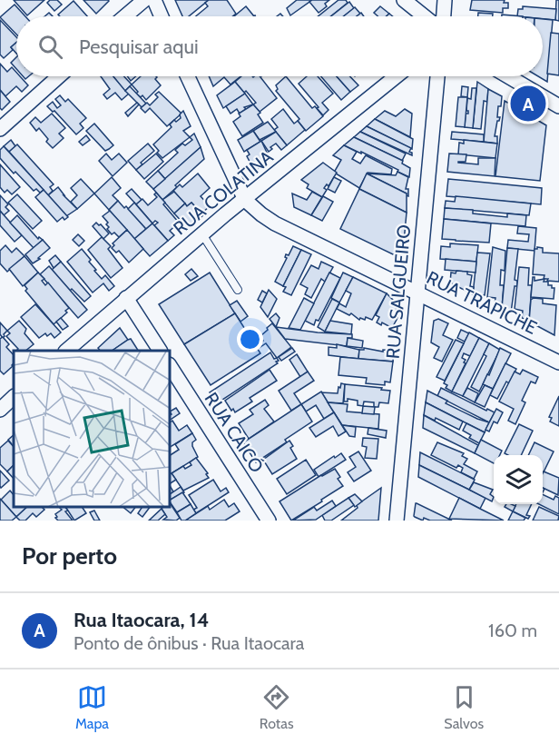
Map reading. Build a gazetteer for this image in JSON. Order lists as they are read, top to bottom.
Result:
{
  "streets": {
    "street": [
      "RUA COLATINA",
      "RUA SALGUEIRO",
      "RUA TRAPICHE",
      "RUA CAICÓ"
    ]
  },
  "crossings": [
    ["RUA COLATINA", "RUA TRAPICHE"],
    ["RUA SALGUEIRO", "RUA TRAPICHE"]
  ],
  "page": {
    "search": "Pesquisar aqui",
    "pins": "A",
    "heading": "Por perto",
    "list": [
      {
        "mark": "A",
        "name": "Rua Itaocara, 14",
        "note": "Ponto de ônibus · Rua Itaocara",
        "value": "160 m"
      }
    ],
    "nav": ["Mapa", "Rotas", "Salvos"]
  }
}
